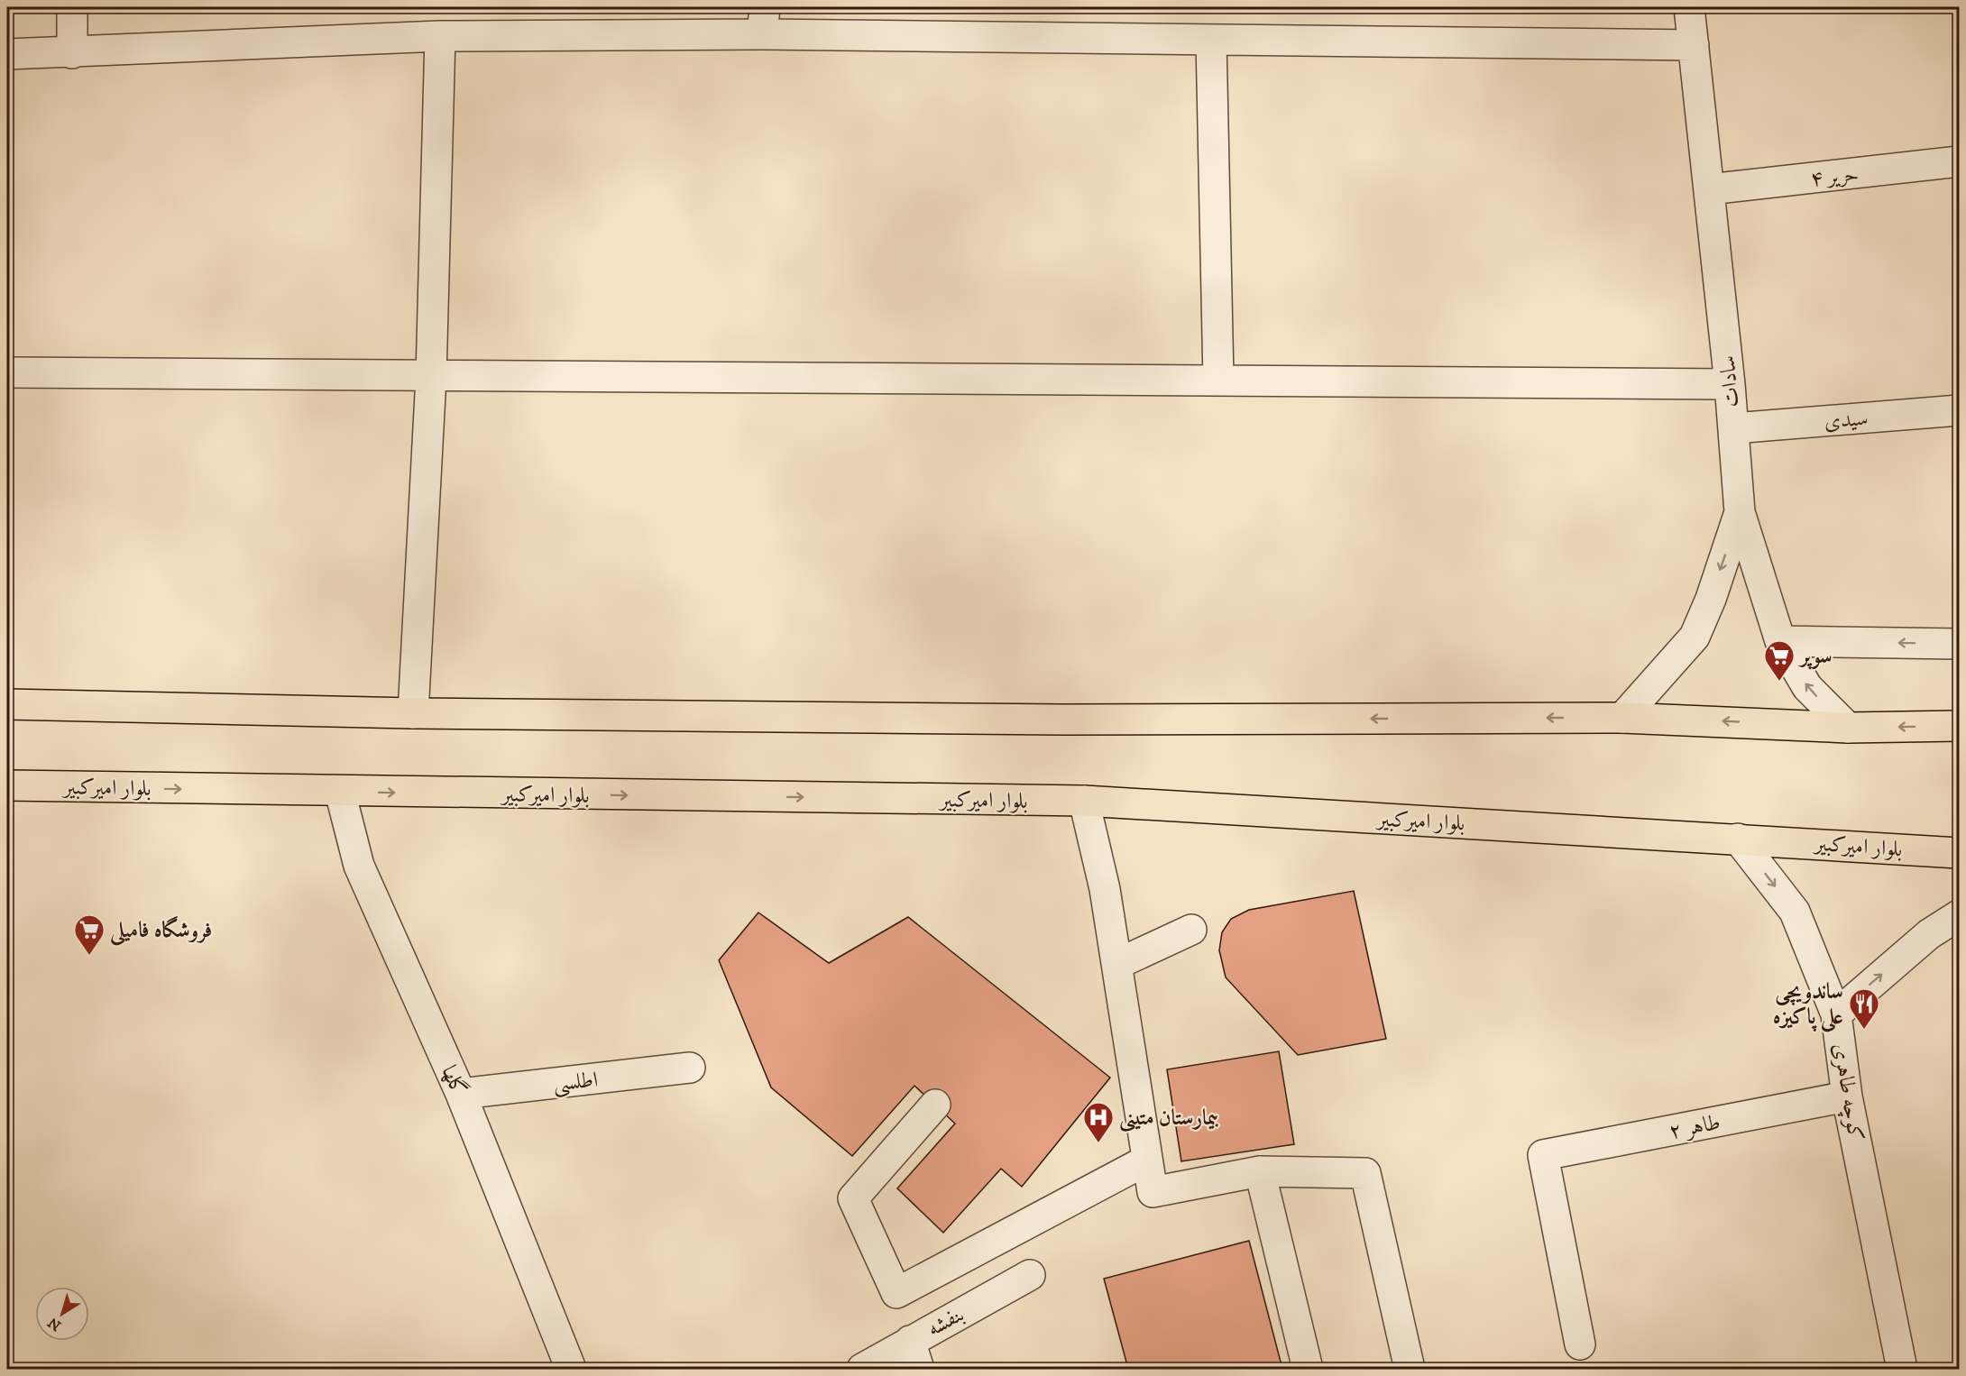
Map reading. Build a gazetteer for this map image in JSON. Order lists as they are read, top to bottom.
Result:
{
  "streets": {
    "main road": ["بلوار امیرکبیر"],
    "street": [
      "حریر ۴",
      "سادات",
      "سیدی",
      "گلها",
      "اطلسی",
      "کوچه طاهری",
      "طاهر ۲",
      "بنفشه"
    ]
  },
  "crossings": [
    ["حریر ۴", "سادات"],
    ["سادات", "سیدی"],
    ["بلوار امیرکبیر", "گلها"],
    ["بلوار امیرکبیر", "کوچه طاهری"],
    ["گلها", "اطلسی"],
    ["کوچه طاهری", "طاهر ۲"]
  ],
  "one_way": ["کوچه طاهری"],
  "places": {
    "supermarket": ["سوپر", "فروشگاه فامیلی"],
    "restaurant": ["ساندویچی علی پاکیزه"],
    "hospital": ["بیمارستان متینی"]
  },
  "north": "bottom left"
}
